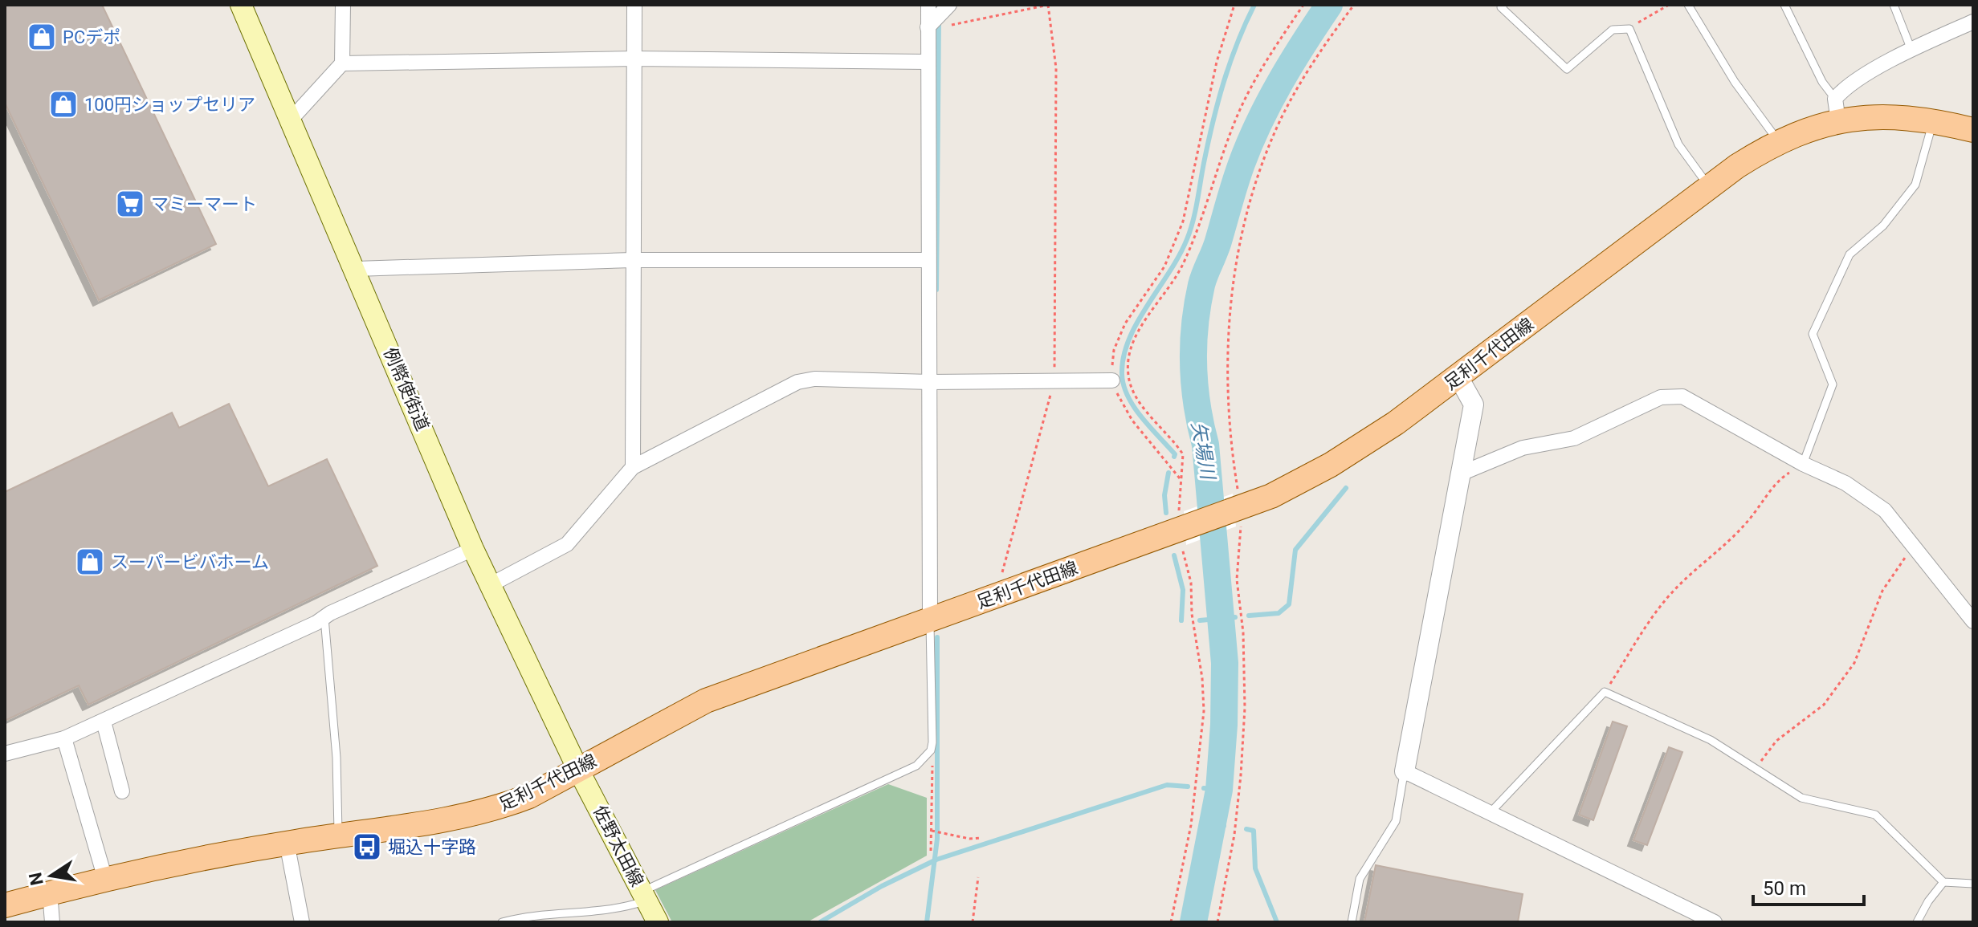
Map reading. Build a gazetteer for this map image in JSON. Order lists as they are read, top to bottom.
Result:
{
  "streets": {
    "main road": ["足利千代田線", "例幣使街道", "佐野太田線"]
  },
  "crossings": [
    ["足利千代田線", "例幣使街道"],
    ["足利千代田線", "佐野太田線"],
    ["例幣使街道", "佐野太田線"]
  ],
  "water": ["矢場川"],
  "places": {
    "shop": ["PCデポ", "100円ショップセリア", "スーパービバホーム"],
    "supermarket": ["マミーマート"],
    "bus stop": ["堀込十字路"]
  },
  "scale_bar": "50 m",
  "north": "left"
}
